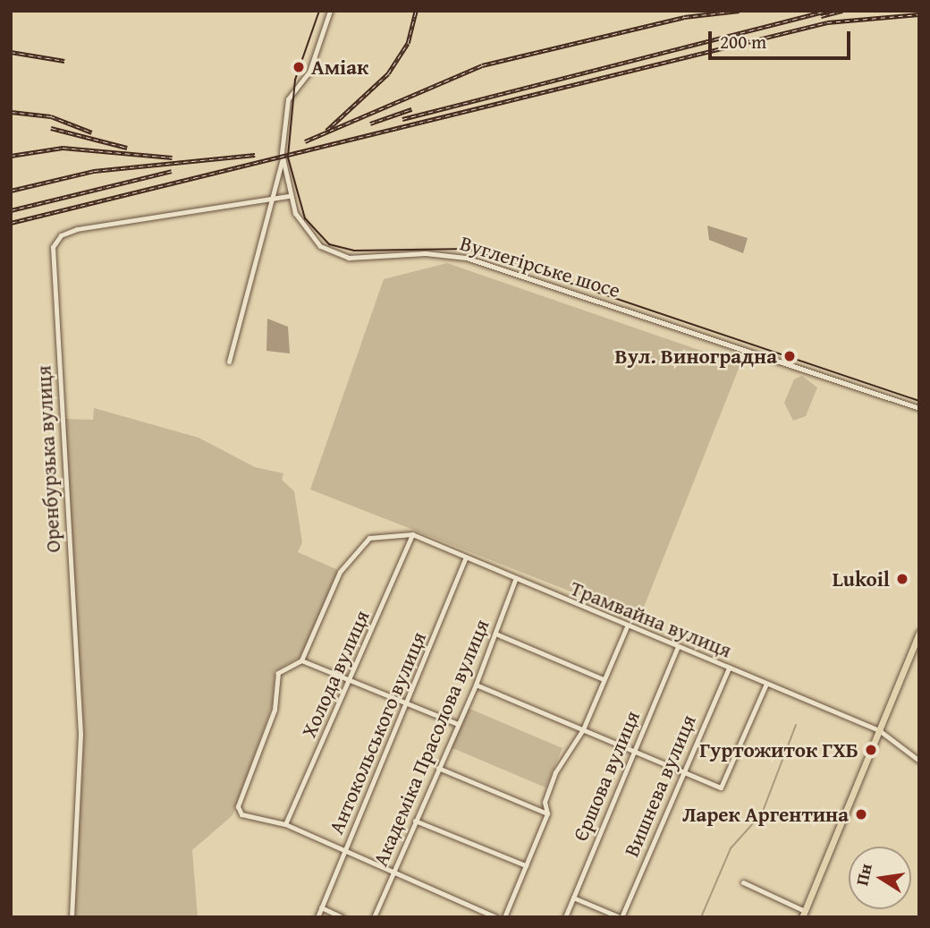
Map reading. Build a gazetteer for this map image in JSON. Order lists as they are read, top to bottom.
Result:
{
  "streets": {
    "street": [
      "Вуглегірське шосе",
      "Оренбурзька вулиця",
      "Трамвайна вулиця",
      "Холода вулиця",
      "Антокольського вулиця",
      "Академіка Прасолова вулиця",
      "Єршова вулиця",
      "Вишнева вулиця"
    ]
  },
  "crossings": [
    ["Вуглегірське шосе", "Оренбурзька вулиця"],
    ["Трамвайна вулиця", "Холода вулиця"],
    ["Трамвайна вулиця", "Антокольського вулиця"],
    ["Трамвайна вулиця", "Академіка Прасолова вулиця"],
    ["Трамвайна вулиця", "Єршова вулиця"],
    ["Трамвайна вулиця", "Вишнева вулиця"]
  ],
  "places": [
    "Аміак",
    "Вул. Виноградна",
    "Lukoil",
    "Гуртожиток ГХБ",
    "Ларек Аргентина"
  ],
  "scale_bar": "200 m",
  "north": "left"
}
